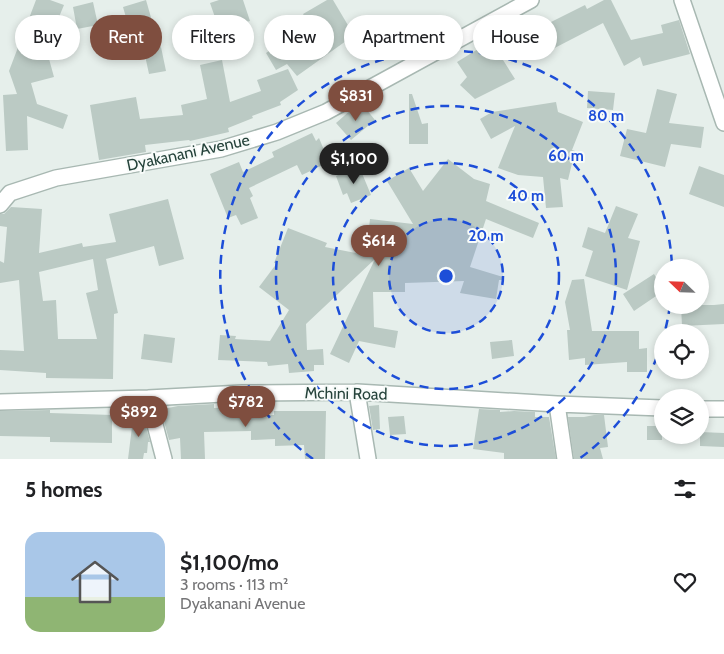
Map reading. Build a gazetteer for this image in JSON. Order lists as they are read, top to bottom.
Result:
{
  "streets": {
    "street": ["Dyakanani Avenue", "Mchini Road"]
  },
  "north": "top left",
  "page": {
    "chip": [
      "Buy",
      "Rent",
      "Filters",
      "New",
      "Apartment",
      "House"
    ],
    "price": [
      "$831",
      "$1,100",
      "$614",
      "$782",
      "$892"
    ],
    "heading": "5 homes",
    "list": [
      {
        "name": "$1,100/mo",
        "note": "3 rooms · 113 m² · Dyakanani Avenue"
      }
    ]
  },
  "rings": [
    "80 m",
    "60 m",
    "40 m",
    "20 m"
  ]
}
